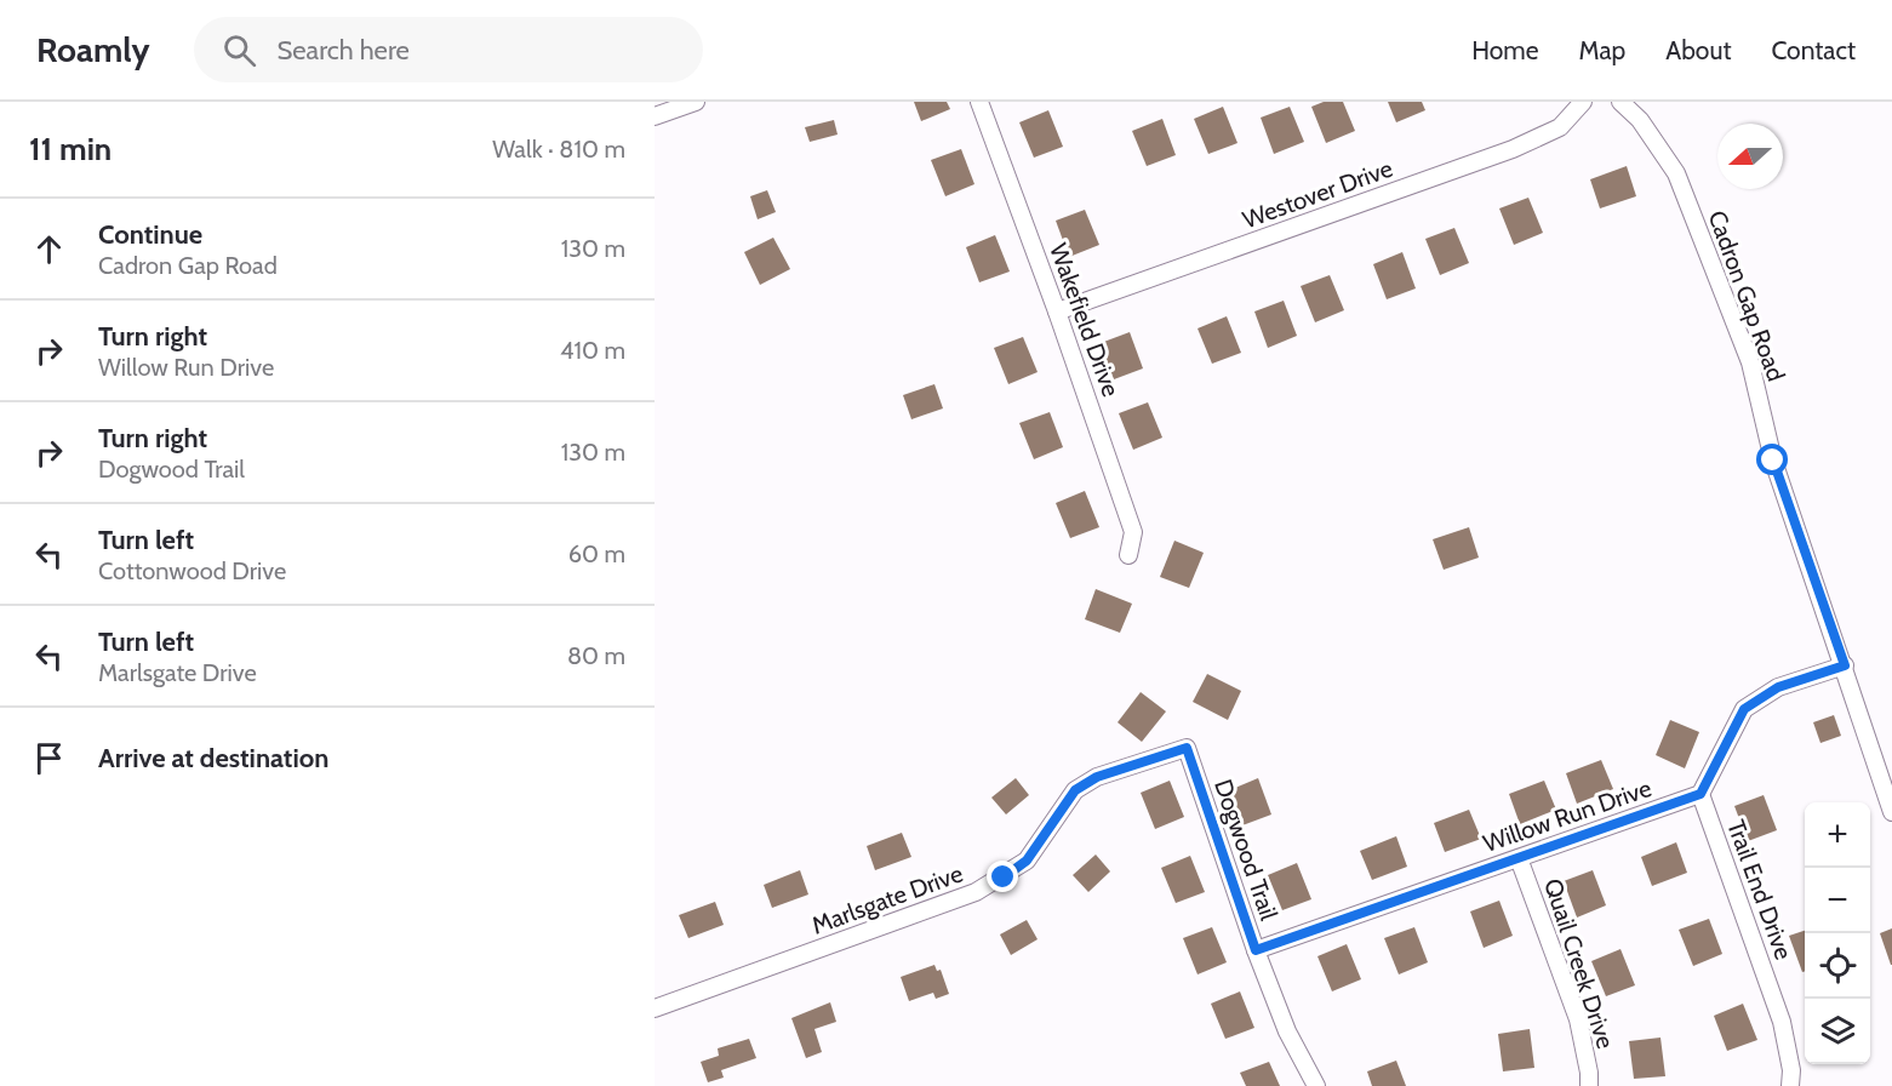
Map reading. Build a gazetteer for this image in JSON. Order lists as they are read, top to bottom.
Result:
{
  "streets": {
    "street": [
      "Westover Drive",
      "Cadron Gap Road",
      "Wakefield Drive",
      "Willow Run Drive",
      "Dogwood Trail",
      "Trail End Drive",
      "Marlsgate Drive",
      "Quail Creek Drive"
    ]
  },
  "crossings": [
    ["Westover Drive", "Wakefield Drive"],
    ["Willow Run Drive", "Dogwood Trail"],
    ["Willow Run Drive", "Trail End Drive"],
    ["Willow Run Drive", "Quail Creek Drive"],
    ["Dogwood Trail", "Marlsgate Drive"]
  ],
  "north": "left",
  "page": {
    "header": "Roamly",
    "search": "Search here",
    "nav": [
      "Home",
      "Map",
      "About",
      "Contact"
    ],
    "heading": ["11 min", "Walk · 810 m"],
    "list": [
      ["Continue", "Cadron Gap Road", "130 m"],
      ["Turn right", "Willow Run Drive", "410 m"],
      ["Turn right", "Dogwood Trail", "130 m"],
      ["Turn left", "Cottonwood Drive", "60 m"],
      ["Turn left", "Marlsgate Drive", "80 m"],
      "Arrive at destination"
    ],
    "map_buttons": ["+", "−"]
  }
}
